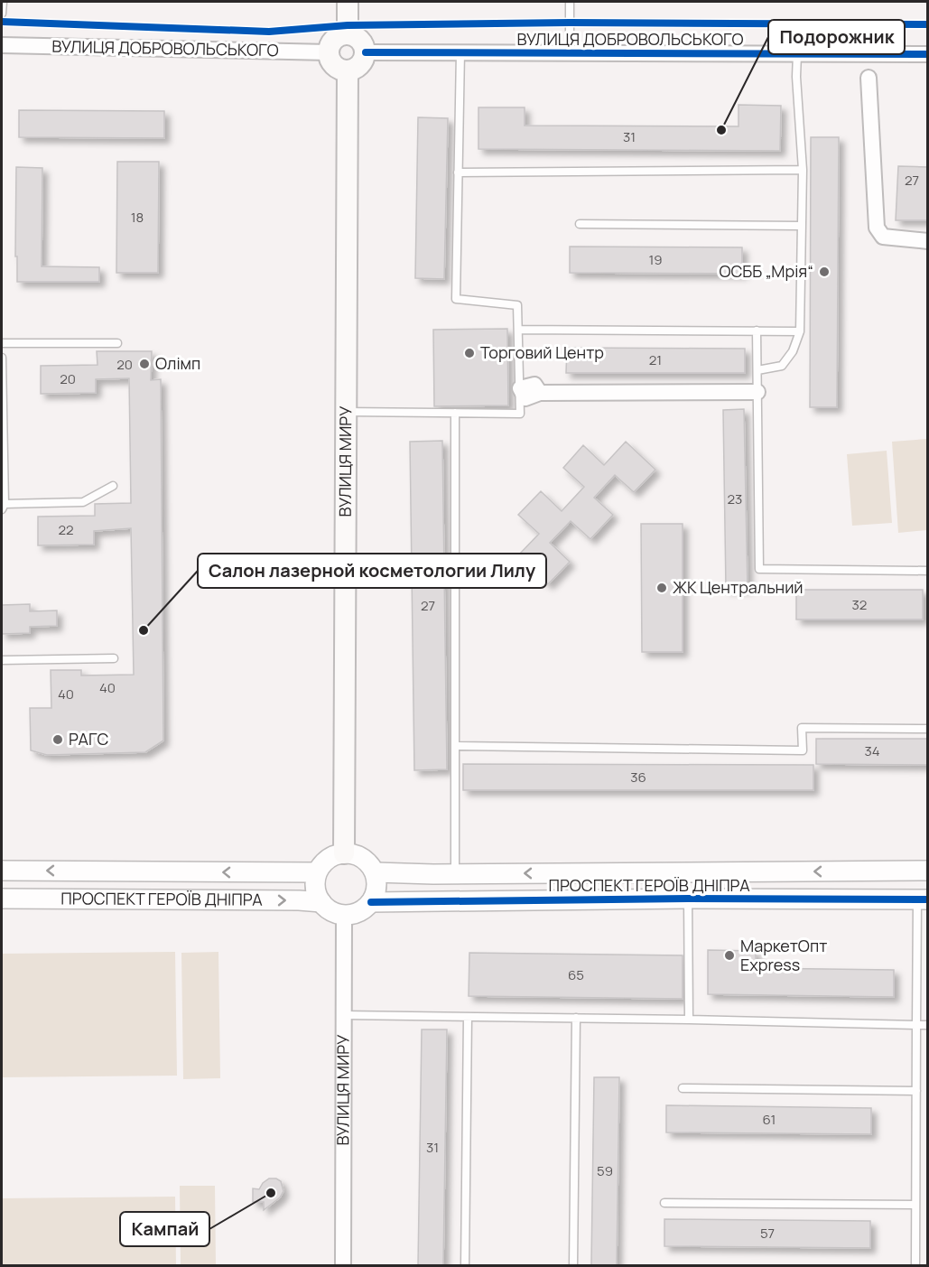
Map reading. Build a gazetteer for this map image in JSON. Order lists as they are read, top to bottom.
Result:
{
  "streets": {
    "main road": ["ВУЛИЦЯ МИРУ"],
    "street": ["ВУЛИЦЯ ДОБРОВОЛЬСЬКОГО", "ПРОСПЕКТ ГЕРОЇВ ДНІПРА"]
  },
  "crossings": [
    ["ВУЛИЦЯ ДОБРОВОЛЬСЬКОГО", "ВУЛИЦЯ МИРУ"],
    ["ВУЛИЦЯ МИРУ", "ПРОСПЕКТ ГЕРОЇВ ДНІПРА"]
  ],
  "places": [
    "Подорожник",
    "ОСББ „Мрія“",
    "Торговий Центр",
    "Олімп",
    "ЖК Центральний",
    "Салон лазерной косметологии Лилу",
    "РАГС",
    "МаркетОпт Express",
    "Кампай"
  ],
  "house_numbers": [
    "31",
    "27",
    "18",
    "19",
    "21",
    "20",
    "20",
    "23",
    "22",
    "32",
    "27",
    "40",
    "40",
    "34",
    "36",
    "65",
    "61",
    "31",
    "59",
    "57"
  ]
}
